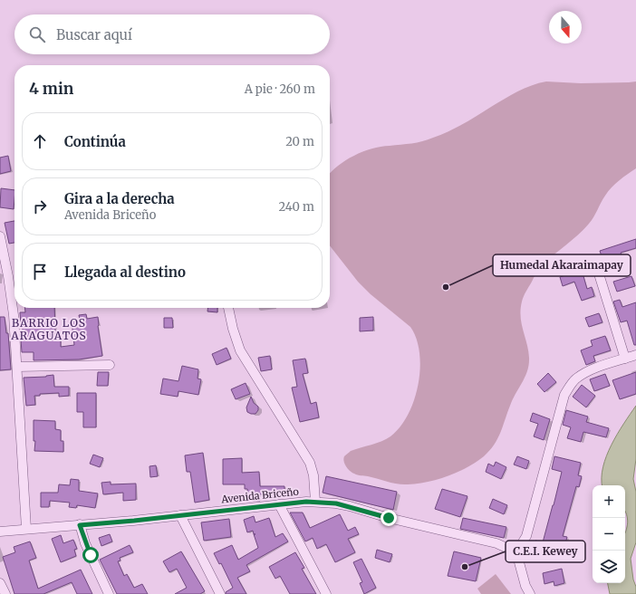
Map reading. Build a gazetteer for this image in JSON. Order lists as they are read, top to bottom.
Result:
{
  "streets": {
    "street": ["Avenida Briceño"]
  },
  "districts": ["BARRIO LOS ARAGUATOS"],
  "places": ["Humedal Akaraimapay", "C.E.I. Kewey"],
  "north": "bottom",
  "page": {
    "search": "Buscar aquí",
    "heading": ["4 min", "A pie · 260 m"],
    "list": [
      ["Continúa", "20 m"],
      ["Gira a la derecha", "Avenida Briceño", "240 m"],
      "Llegada al destino"
    ],
    "map_buttons": ["+", "−"]
  }
}
